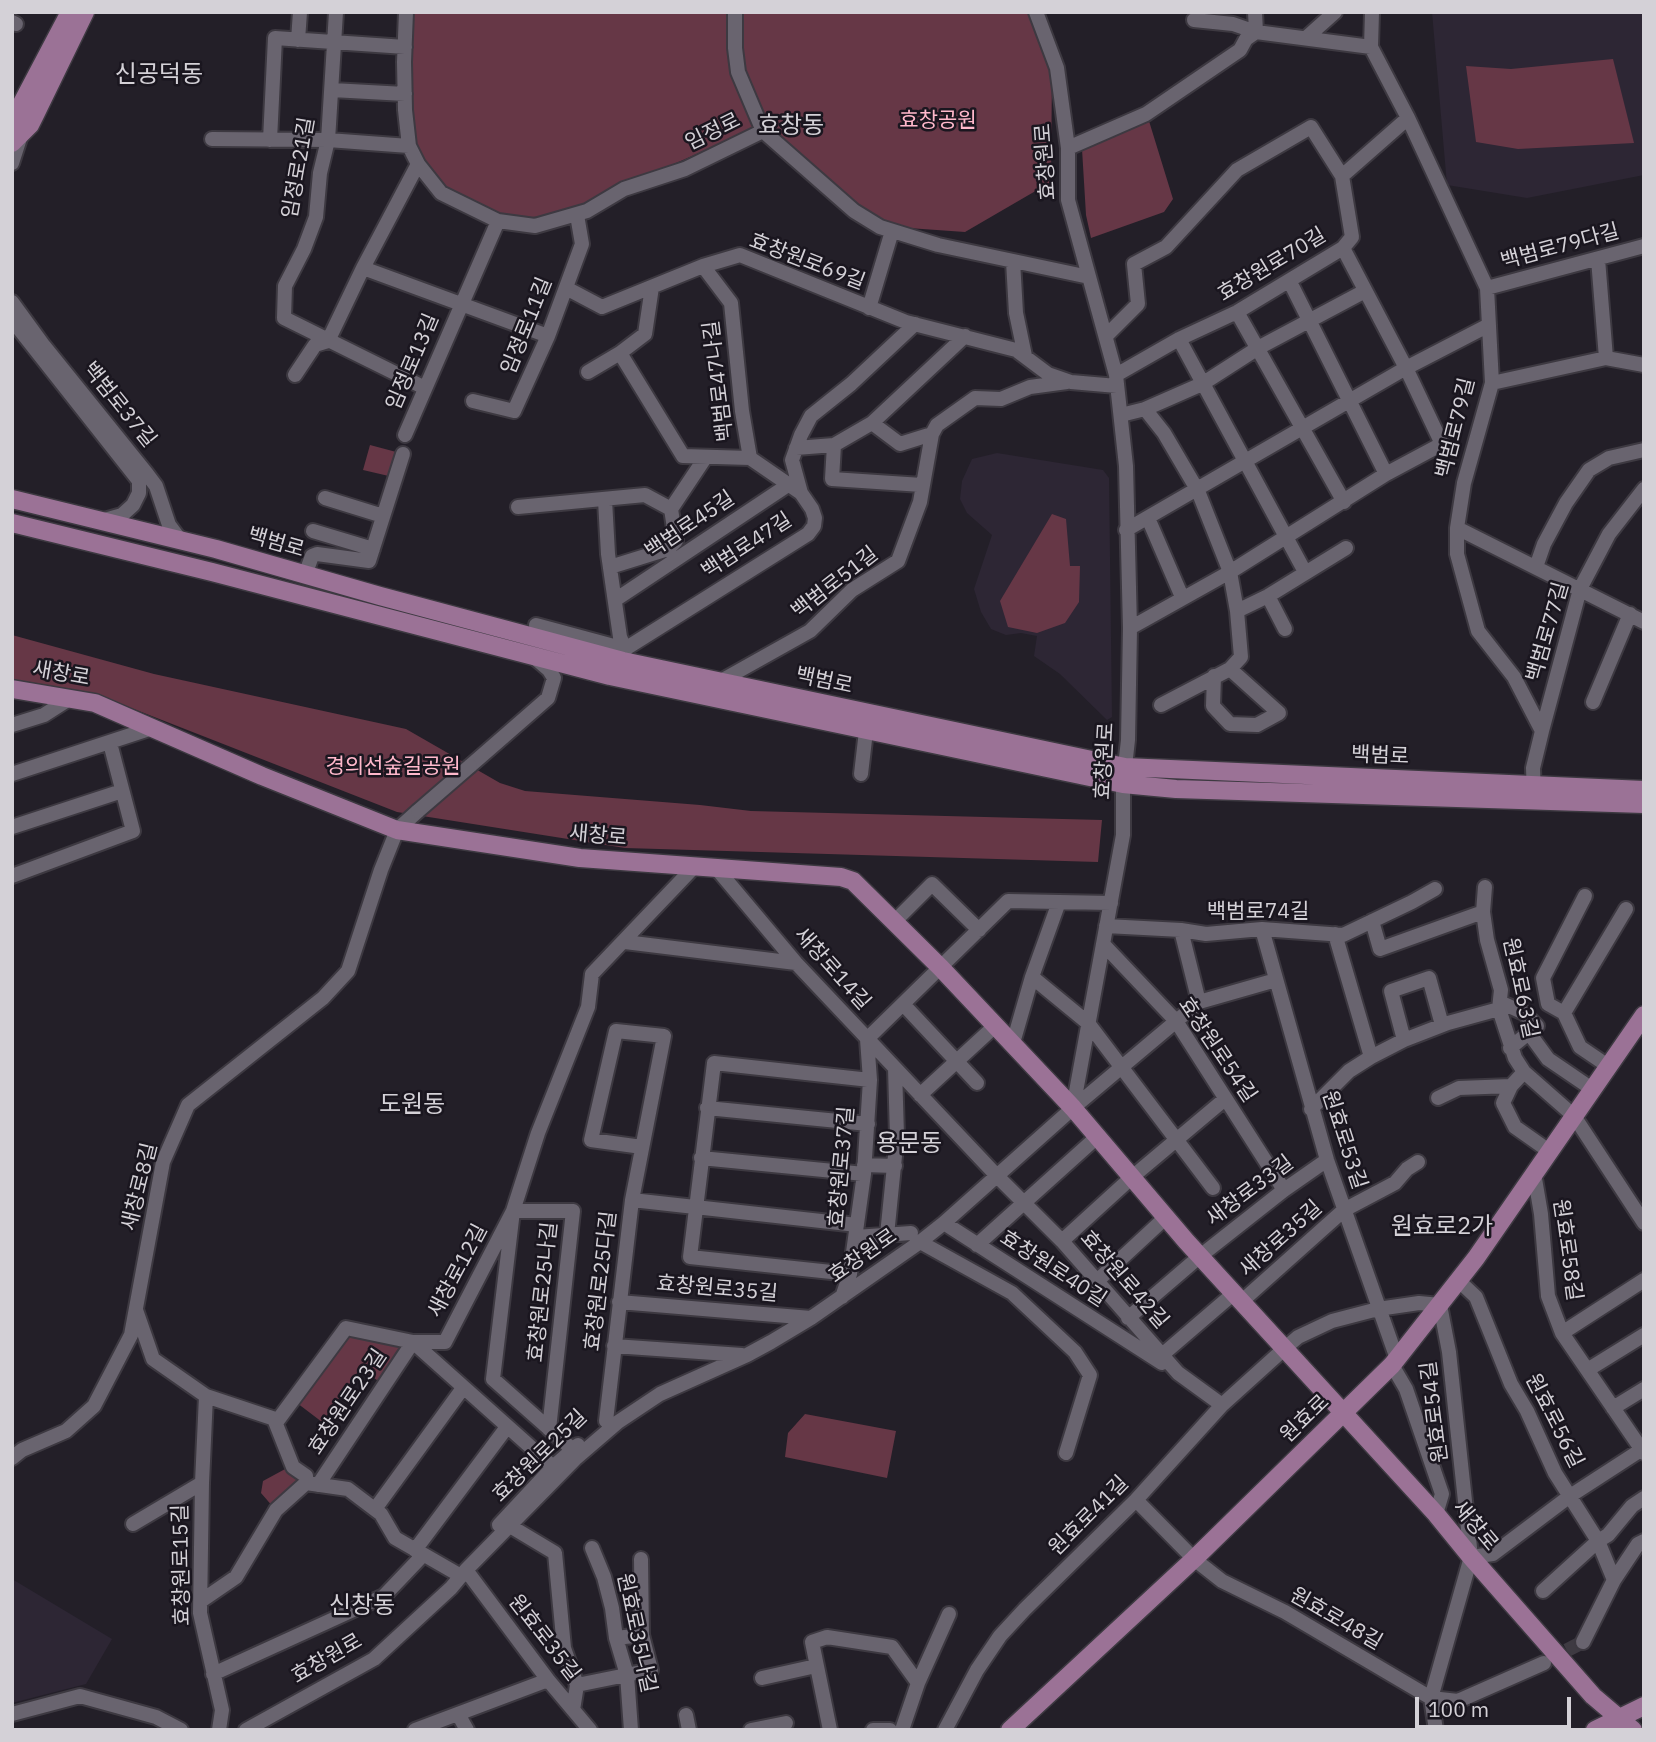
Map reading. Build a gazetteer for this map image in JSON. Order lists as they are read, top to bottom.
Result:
{
  "streets": {
    "main road": ["백범로", "새창로", "원효로"],
    "street": [
      "임정로",
      "효창원로",
      "임정로21길",
      "백범로79다길",
      "효창원로69길",
      "효창원로70길",
      "임정로11길",
      "임정로13길",
      "백범로47나길",
      "백범로37길",
      "백범로79길",
      "백범로45길",
      "백범로47길",
      "백범로51길",
      "백범로77길",
      "백범로74길",
      "새창로14길",
      "원효로63길",
      "효창원로54길",
      "원효로53길",
      "효창원로37길",
      "새창로8길",
      "새창로33길",
      "새창로35길",
      "원효로58길",
      "효창원로40길",
      "새창로12길",
      "효창원로42길",
      "효창원로25다길",
      "효창원로35길",
      "효창원로25나길",
      "효창원로23길",
      "원효로54길",
      "원효로56길",
      "효창원로25길",
      "원효로41길",
      "효창원로15길",
      "원효로48길",
      "원효로35나길",
      "원효로35길"
    ]
  },
  "crossings": [
    ["임정로", "효창원로"],
    ["임정로", "효창원로69길"],
    ["임정로", "임정로11길"],
    ["임정로", "임정로13길"],
    ["효창원로", "효창원로69길"],
    ["효창원로", "효창원로70길"],
    ["효창원로", "백범로"],
    ["효창원로", "새창로"],
    ["효창원로", "백범로74길"],
    ["효창원로", "새창로14길"],
    ["효창원로", "효창원로54길"],
    ["효창원로", "효창원로37길"],
    ["효창원로", "효창원로40길"],
    ["효창원로", "효창원로42길"],
    ["효창원로", "효창원로35길"],
    ["효창원로", "효창원로23길"],
    ["효창원로", "효창원로25길"],
    ["효창원로", "원효로35길"],
    ["백범로79다길", "백범로79길"],
    ["효창원로69길", "효창원로70길"],
    ["효창원로69길", "임정로11길"],
    ["효창원로69길", "백범로47나길"],
    ["효창원로69길", "백범로47길"],
    ["임정로11길", "임정로13길"],
    ["백범로37길", "백범로"],
    ["백범로79길", "백범로77길"],
    ["백범로", "백범로47길"],
    ["백범로", "백범로51길"],
    ["백범로", "백범로77길"],
    ["새창로", "새창로14길"],
    ["새창로", "원효로53길"],
    ["새창로", "새창로8길"],
    ["새창로", "새창로33길"],
    ["새창로", "새창로35길"],
    ["새창로", "새창로12길"],
    ["새창로", "원효로54길"],
    ["새창로", "원효로"],
    ["새창로", "원효로41길"],
    ["백범로74길", "원효로53길"],
    ["새창로14길", "효창원로37길"],
    ["새창로14길", "효창원로42길"],
    ["원효로63길", "원효로"],
    ["효창원로54길", "새창로33길"],
    ["원효로53길", "새창로33길"],
    ["원효로53길", "새창로35길"],
    ["원효로53길", "원효로"],
    ["원효로58길", "원효로"],
    ["효창원로40길", "효창원로42길"],
    ["새창로12길", "효창원로25나길"],
    ["새창로12길", "효창원로23길"],
    ["효창원로42길", "원효로41길"],
    ["효창원로25다길", "효창원로35길"],
    ["효창원로25다길", "효창원로25길"],
    ["효창원로25나길", "효창원로25길"],
    ["효창원로23길", "효창원로25길"],
    ["효창원로23길", "효창원로15길"],
    ["효창원로23길", "원효로35길"],
    ["원효로54길", "원효로"],
    ["원효로", "원효로56길"],
    ["원효로", "원효로48길"],
    ["효창원로25길", "원효로35길"]
  ],
  "districts": [
    "신공덕동",
    "효창동",
    "도원동",
    "용문동",
    "원효로2가",
    "신창동"
  ],
  "parks": ["효창공원", "경의선숲길공원"],
  "scale_bar": "100 m"
}
